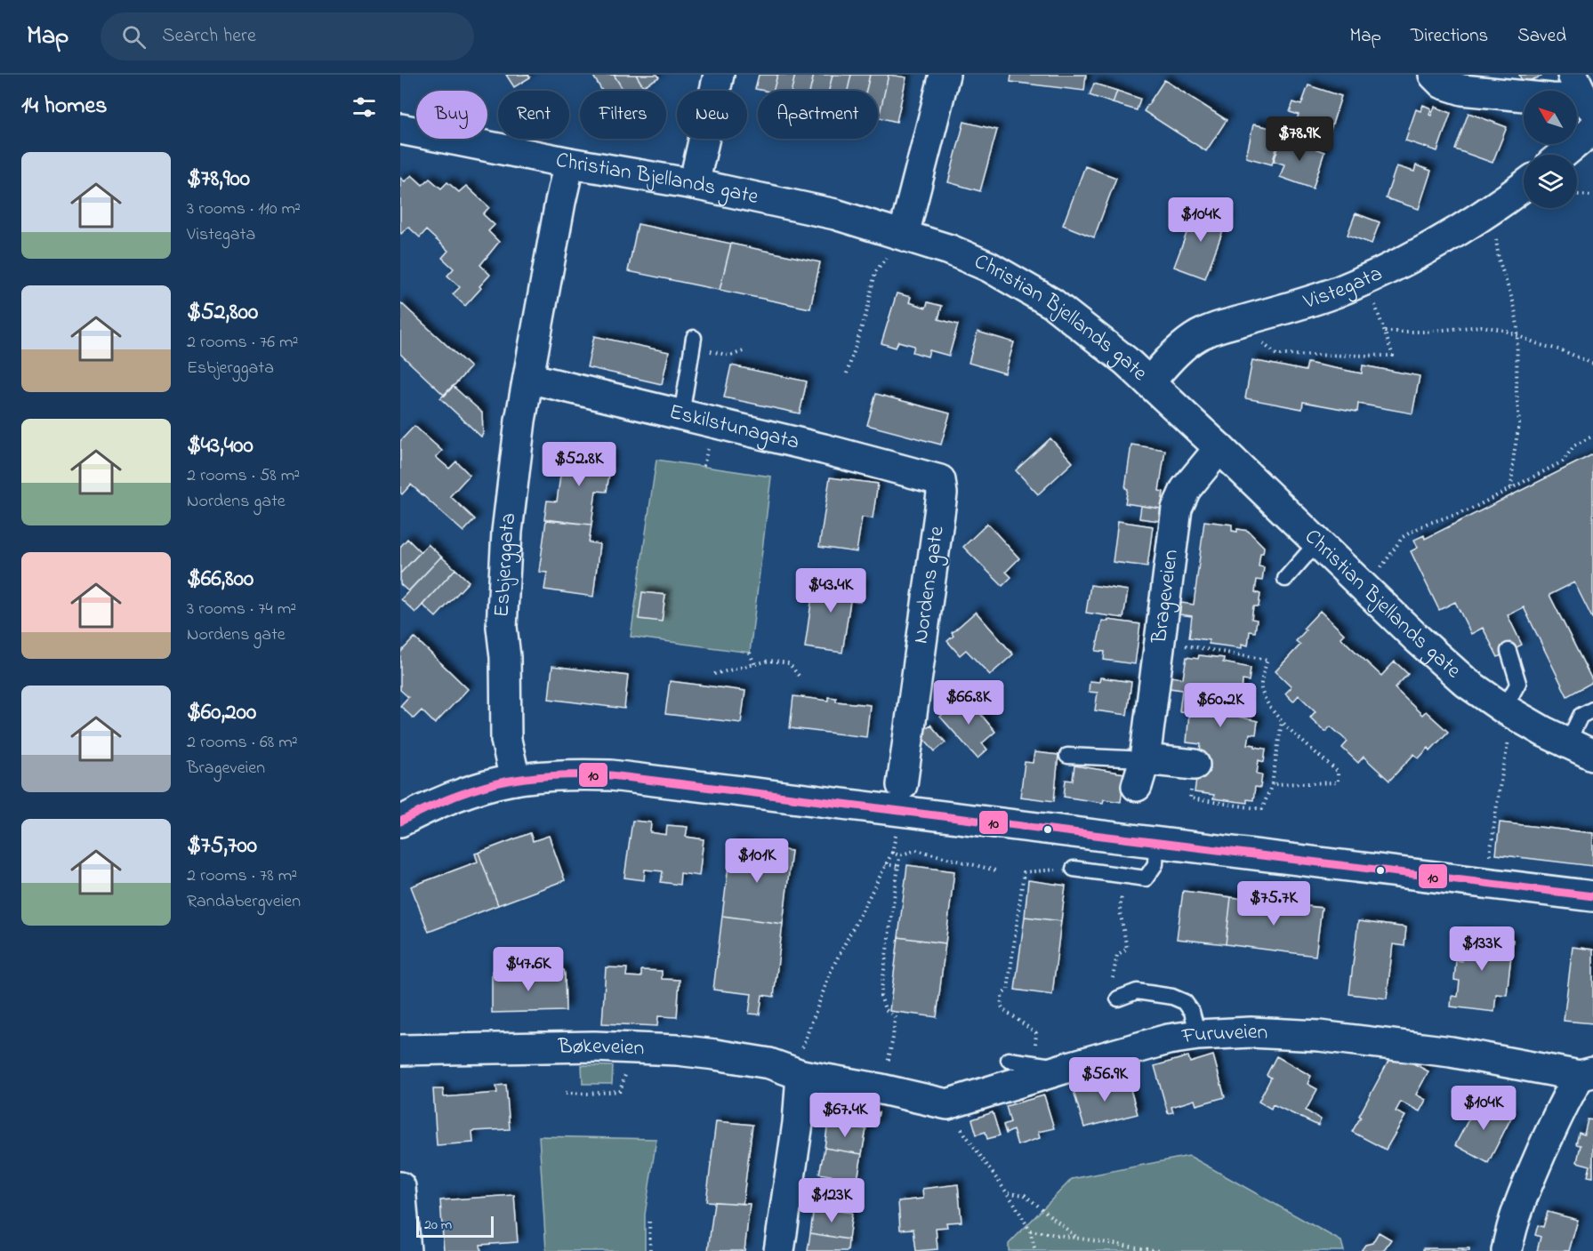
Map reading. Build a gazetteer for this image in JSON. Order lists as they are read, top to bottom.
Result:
{
  "streets": {
    "street": [
      "Christian Bjellands gate",
      "Vistegata",
      "Eskilstunagata",
      "Esbjerggata",
      "Nordens gate",
      "Brageveien",
      "Furuveien",
      "Bøkeveien"
    ]
  },
  "crossings": [
    ["Christian Bjellands gate", "Vistegata"],
    ["Christian Bjellands gate", "Esbjerggata"],
    ["Christian Bjellands gate", "Brageveien"],
    ["Eskilstunagata", "Esbjerggata"],
    ["Eskilstunagata", "Nordens gate"],
    ["Furuveien", "Bøkeveien"]
  ],
  "lines": ["transit line 10"],
  "scale_bar": "20 m",
  "north": "top left",
  "page": {
    "header": "Map",
    "search": "Search here",
    "nav": ["Map", "Directions", "Saved"],
    "heading": "14 homes",
    "chip": [
      "Buy",
      "Rent",
      "Filters",
      "New",
      "Apartment"
    ],
    "price": [
      "$78.9K",
      "$104K",
      "$52.8K",
      "$43.4K",
      "$66.8K",
      "$60.2K",
      "$101K",
      "$75.7K",
      "$133K",
      "$47.6K",
      "$56.9K",
      "$104K",
      "$67.4K",
      "$123K"
    ],
    "list": [
      {
        "name": "$78,900",
        "note": "3 rooms · 110 m² · Vistegata"
      },
      {
        "name": "$52,800",
        "note": "2 rooms · 76 m² · Esbjerggata"
      },
      {
        "name": "$43,400",
        "note": "2 rooms · 58 m² · Nordens gate"
      },
      {
        "name": "$66,800",
        "note": "3 rooms · 74 m² · Nordens gate"
      },
      {
        "name": "$60,200",
        "note": "2 rooms · 68 m² · Brageveien"
      },
      {
        "name": "$75,700",
        "note": "2 rooms · 78 m² · Randabergveien"
      }
    ],
    "scale": "20 m"
  }
}
